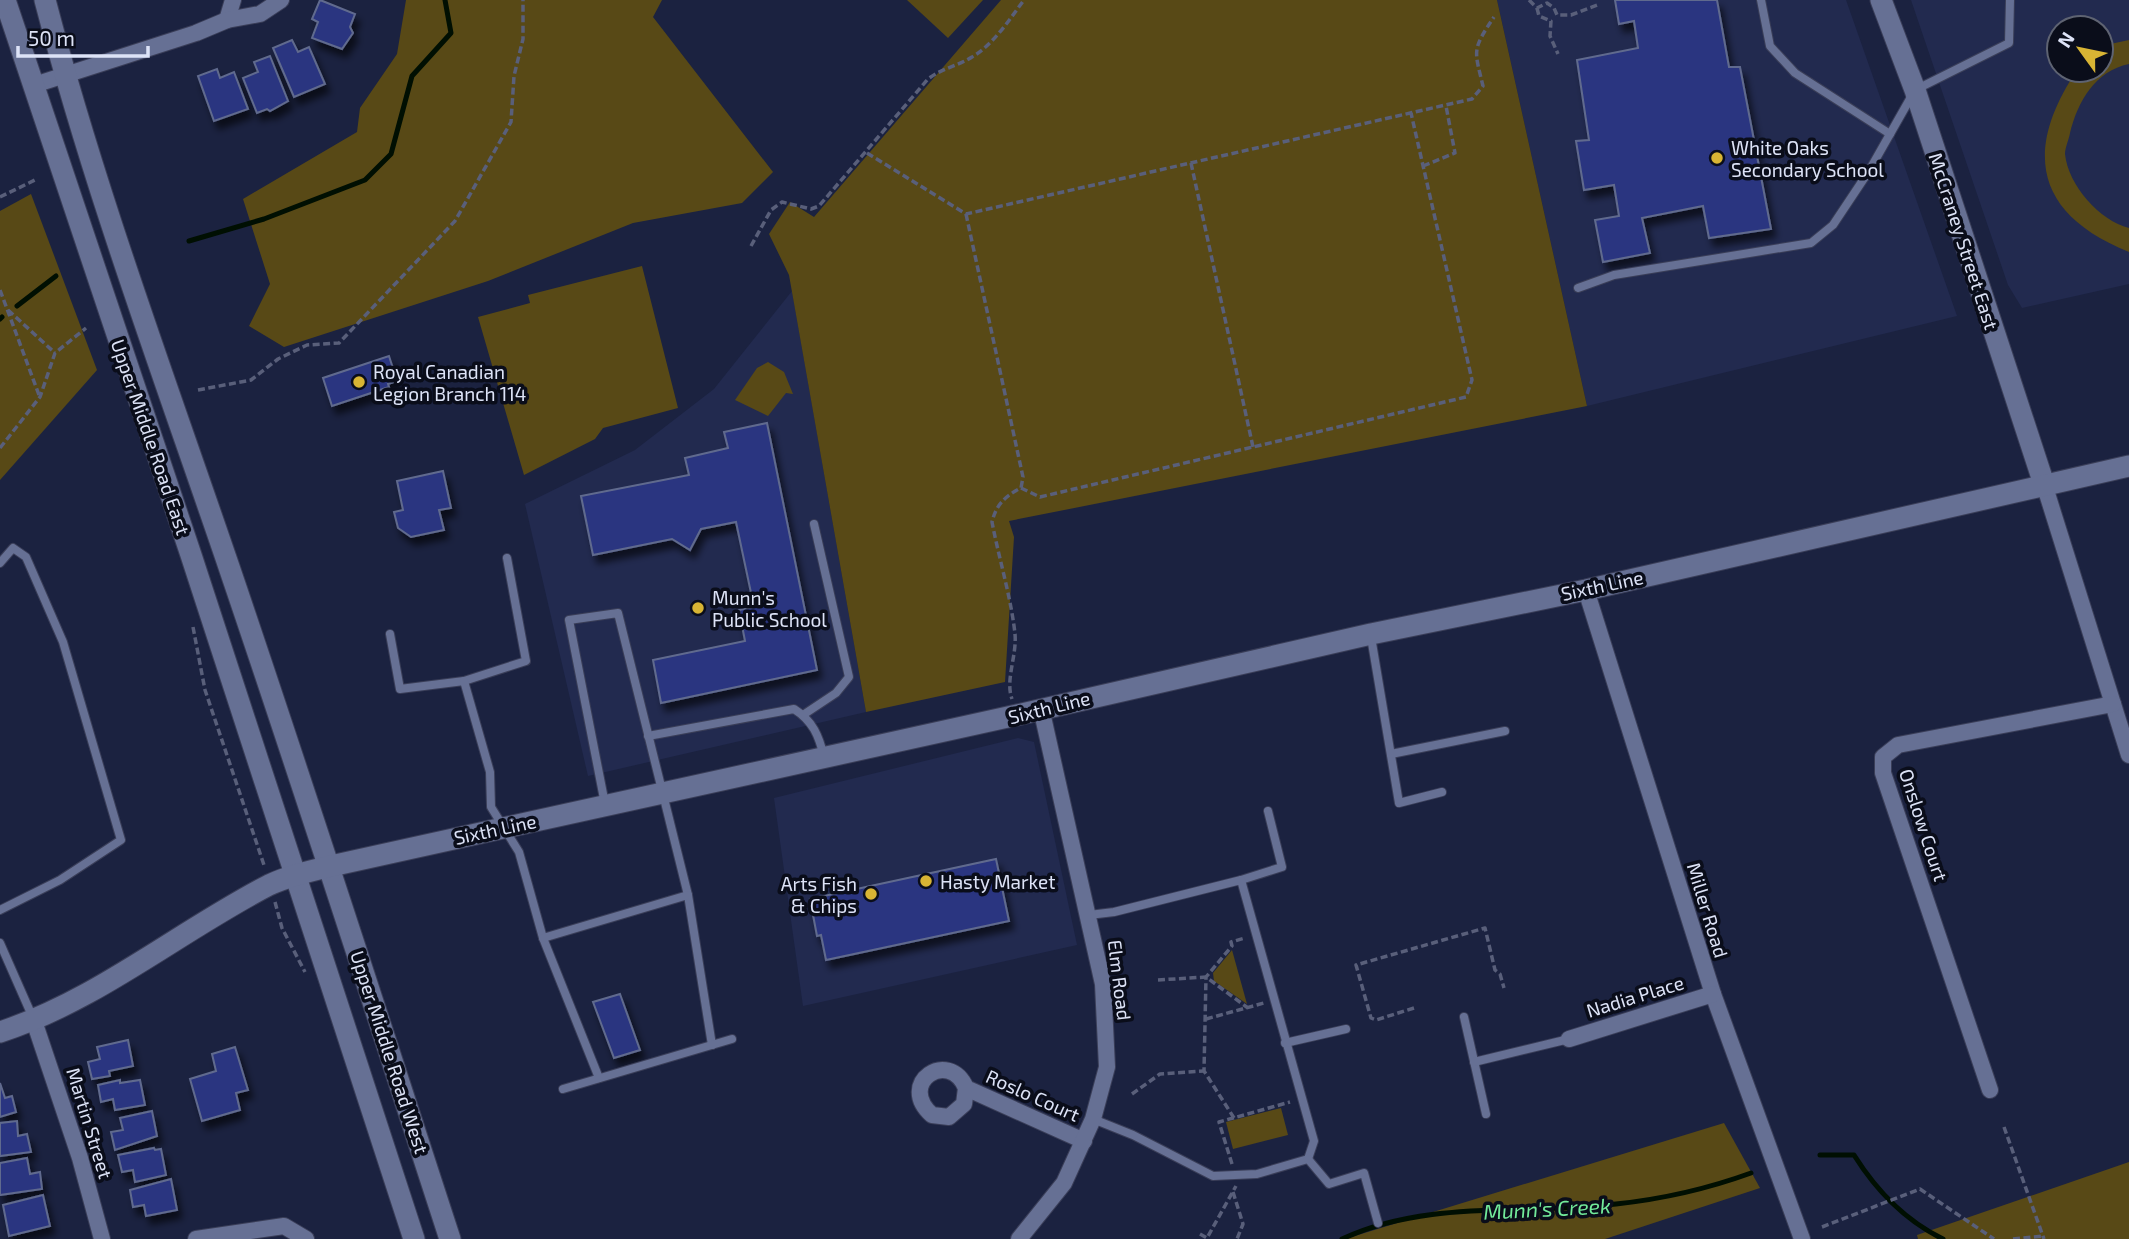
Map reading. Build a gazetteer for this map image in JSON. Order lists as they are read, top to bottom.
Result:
{
  "streets": {
    "street": [
      "McCraney Street East",
      "Upper Middle Road East",
      "Sixth Line",
      "Onslow Court",
      "Miller Road",
      "Elm Road",
      "Nadia Place",
      "Upper Middle Road West",
      "Roslo Court",
      "Martin Street"
    ]
  },
  "crossings": [
    ["McCraney Street East", "Sixth Line"],
    ["Upper Middle Road East", "Sixth Line"],
    ["Upper Middle Road East", "Upper Middle Road West"],
    ["Sixth Line", "Miller Road"],
    ["Sixth Line", "Elm Road"],
    ["Sixth Line", "Upper Middle Road West"],
    ["Sixth Line", "Martin Street"],
    ["Miller Road", "Nadia Place"],
    ["Elm Road", "Roslo Court"]
  ],
  "water": ["Munn's Creek"],
  "places": [
    "White Oaks Secondary School",
    "Royal Canadian Legion Branch 114",
    "Munn's Public School",
    "Hasty Market",
    "Arts Fish & Chips"
  ],
  "scale_bar": "50 m",
  "north": "top left"
}
